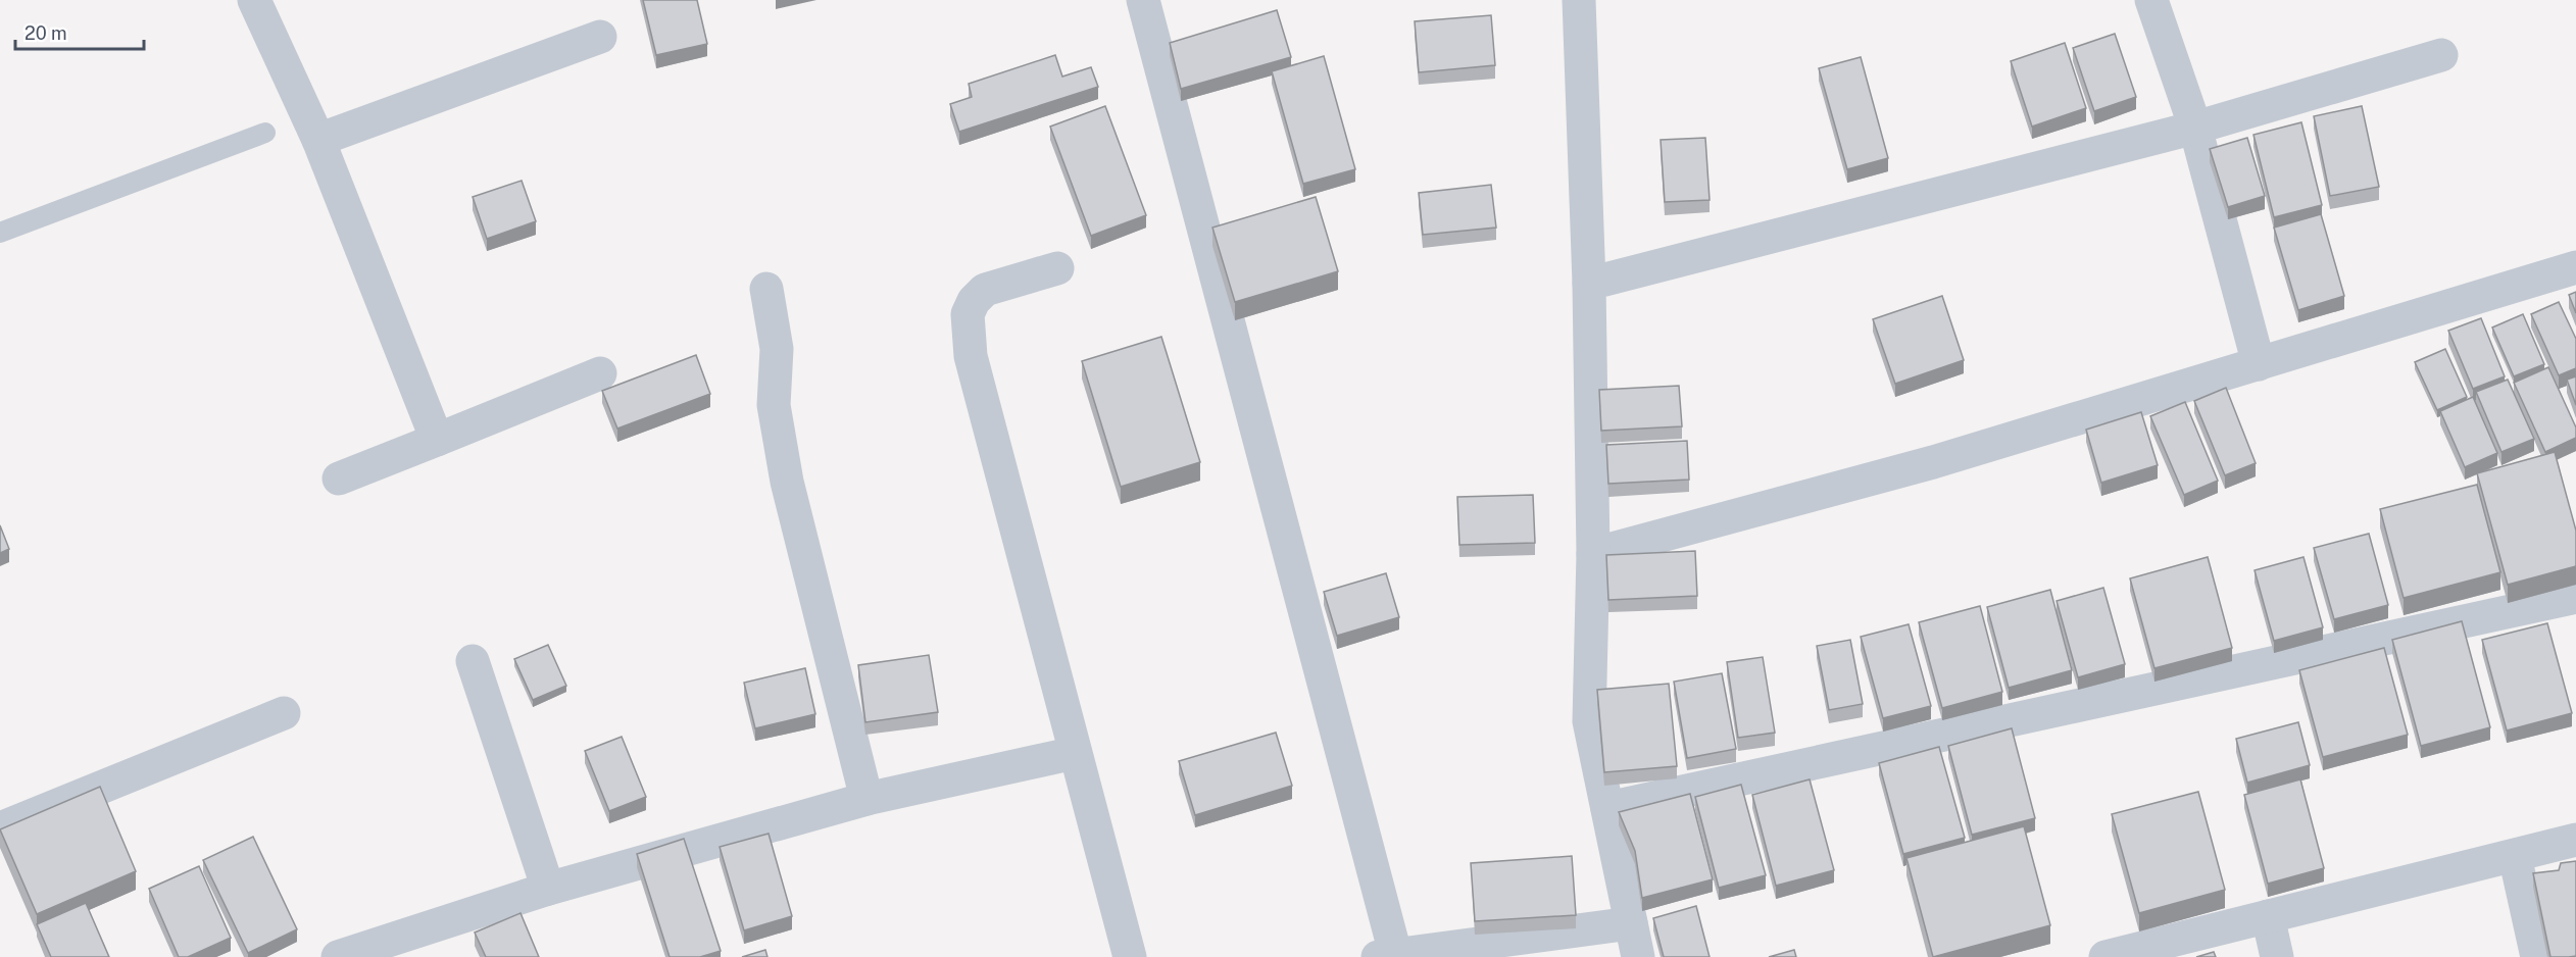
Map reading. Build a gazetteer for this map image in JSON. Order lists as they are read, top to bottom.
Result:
{
  "scale_bar": "20 m"
}
